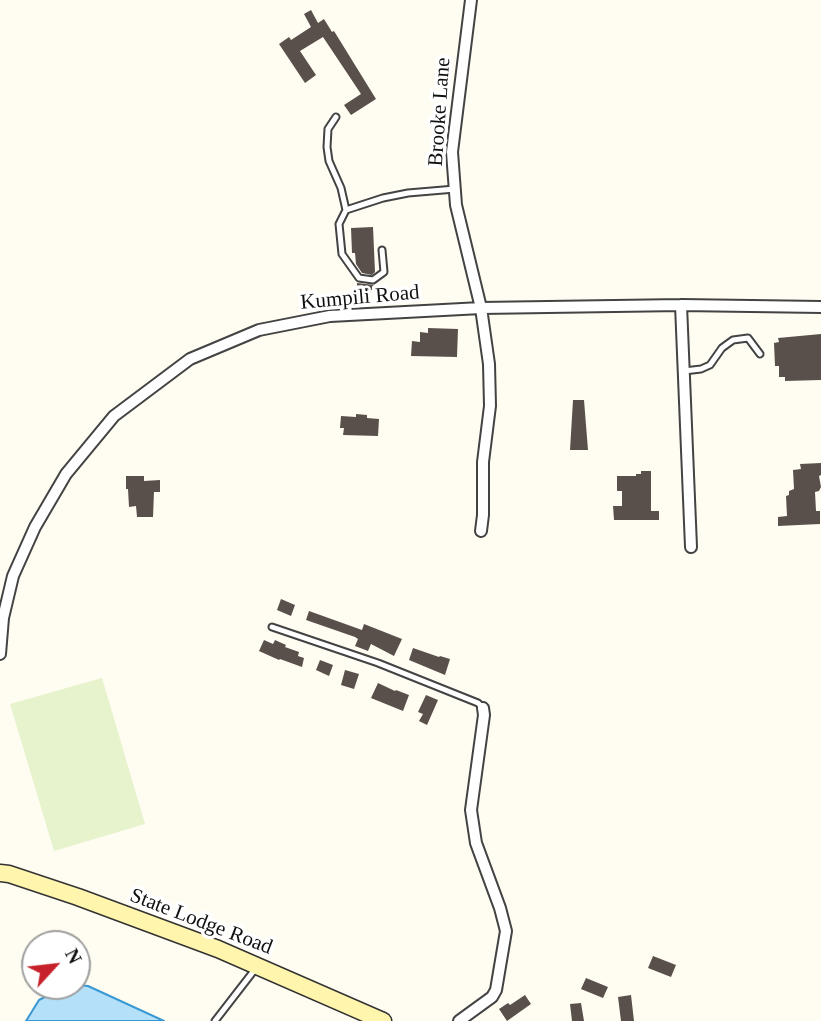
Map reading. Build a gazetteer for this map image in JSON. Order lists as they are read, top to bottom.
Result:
{
  "streets": {
    "street": ["Brooke Lane", "Kumpili Road", "State Lodge Road"]
  },
  "crossings": [
    ["Brooke Lane", "Kumpili Road"]
  ],
  "north": "top right"
}
